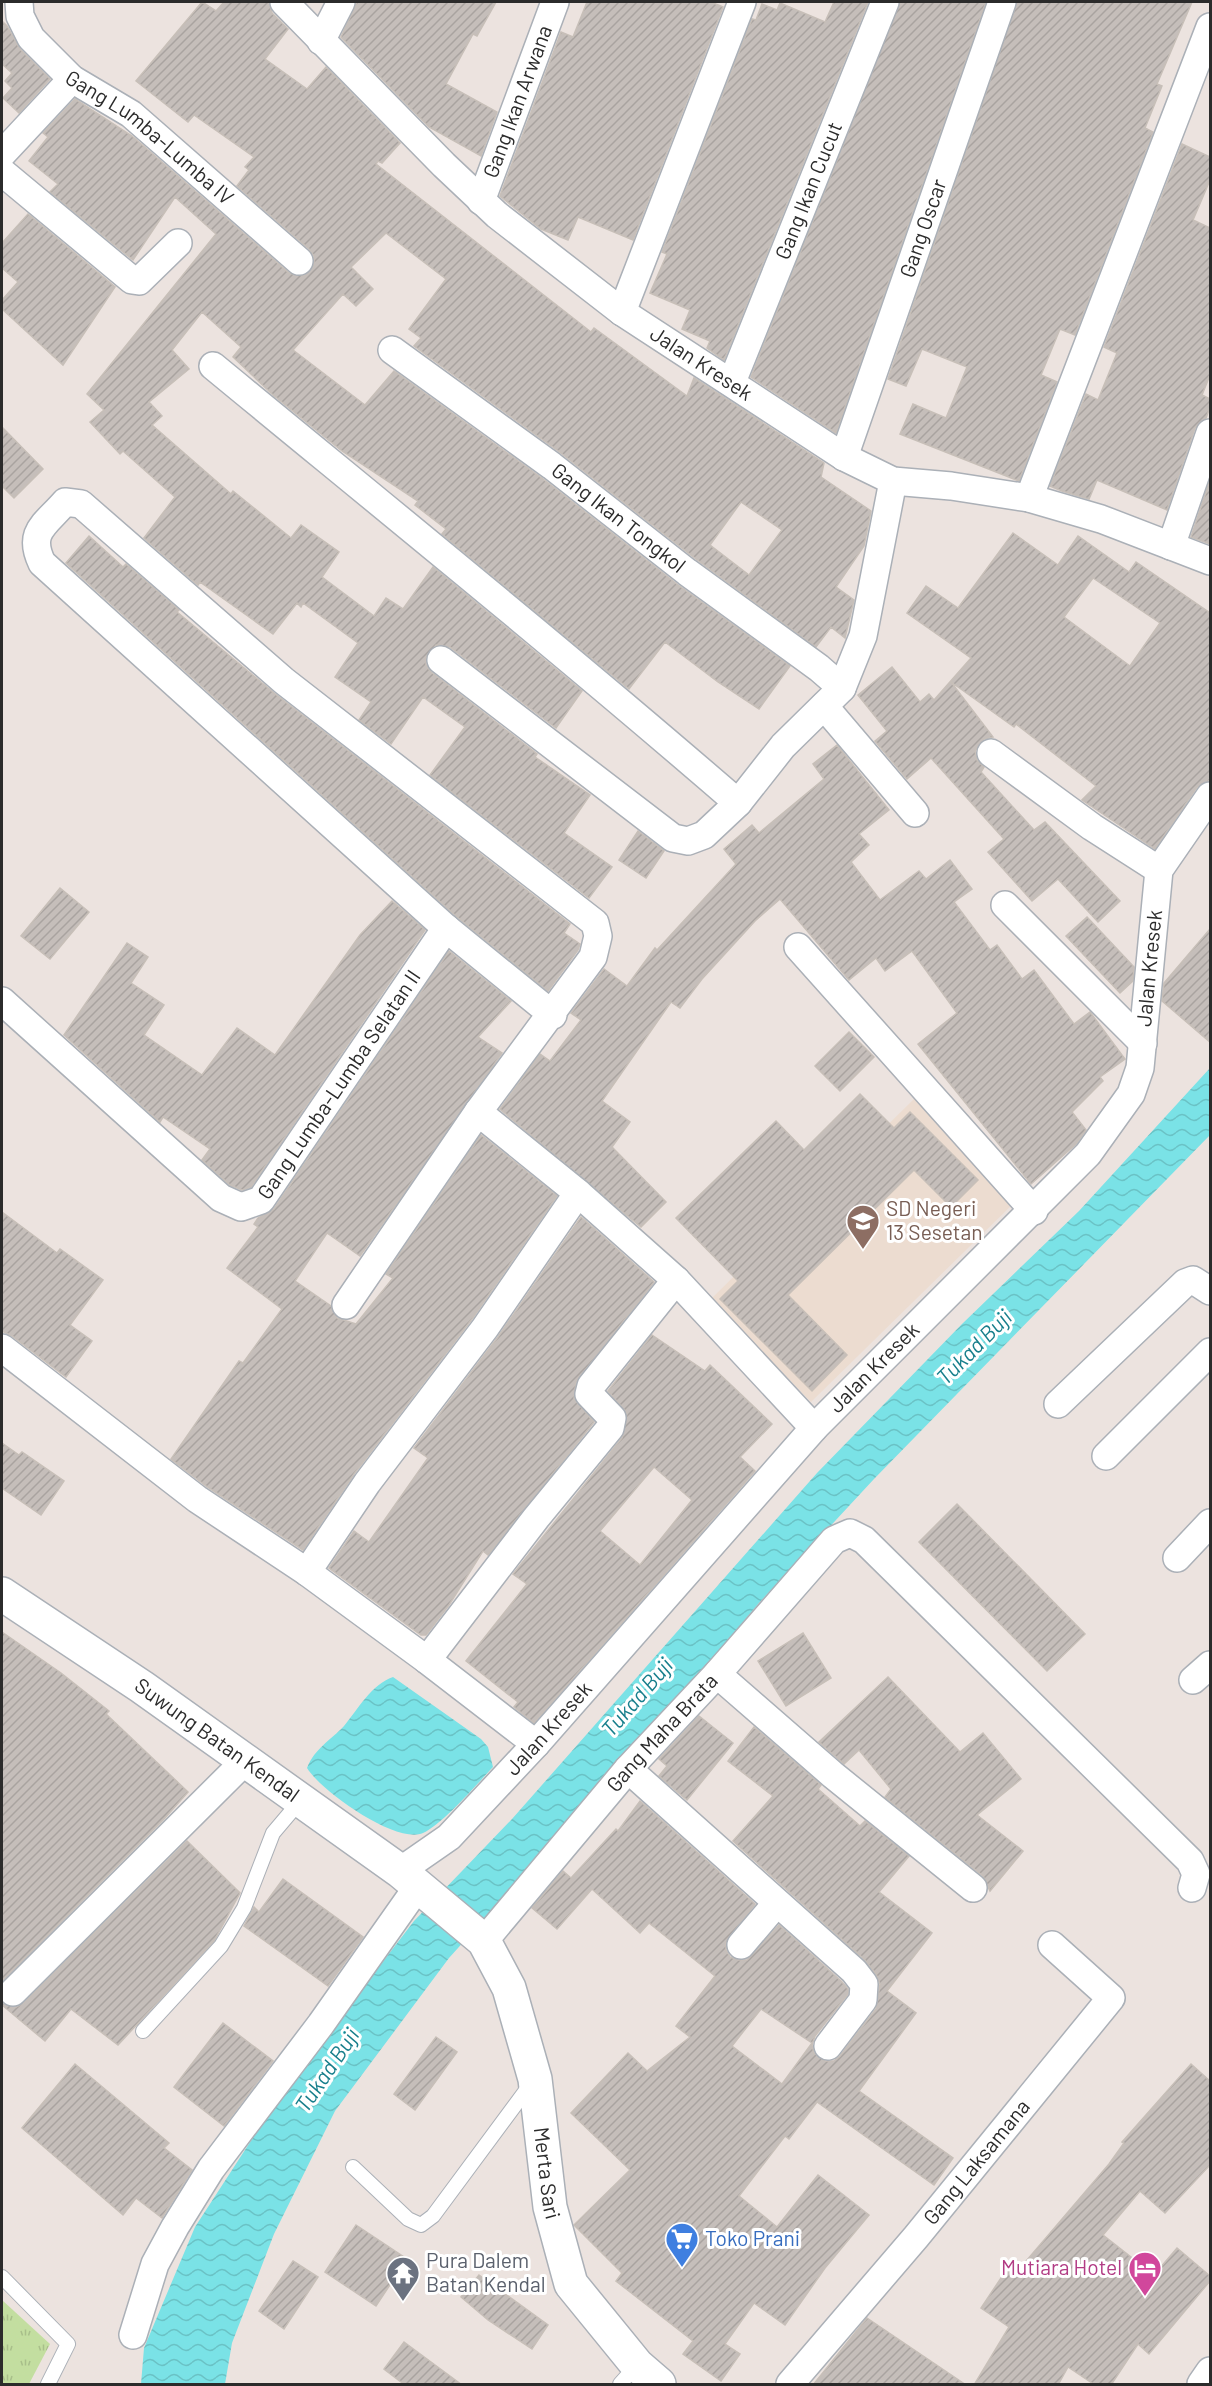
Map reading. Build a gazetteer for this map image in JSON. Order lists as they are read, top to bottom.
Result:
{
  "streets": {
    "street": [
      "Gang Ikan Arwana",
      "Gang Lumba-Lumba IV",
      "Gang Ikan Cucut",
      "Gang Oscar",
      "Jalan Kresek",
      "Gang Ikan Tongkol",
      "Gang Lumba-Lumba Selatan II",
      "Gang Maha Brata",
      "Suwung Batan Kendal",
      "Gang Laksamana",
      "Merta Sari"
    ]
  },
  "crossings": [
    ["Gang Ikan Arwana", "Jalan Kresek"],
    ["Gang Ikan Cucut", "Jalan Kresek"],
    ["Gang Oscar", "Jalan Kresek"],
    ["Jalan Kresek", "Suwung Batan Kendal"],
    ["Gang Maha Brata", "Suwung Batan Kendal"],
    ["Gang Maha Brata", "Merta Sari"],
    ["Suwung Batan Kendal", "Merta Sari"]
  ],
  "water": ["Tukad Buji"],
  "places": {
    "school or university": ["SD Negeri 13 Sesetan"],
    "supermarket": ["Toko Prani"],
    "hotel": ["Mutiara Hotel"],
    "temple": ["Pura Dalem Batan Kendal"]
  }
}
